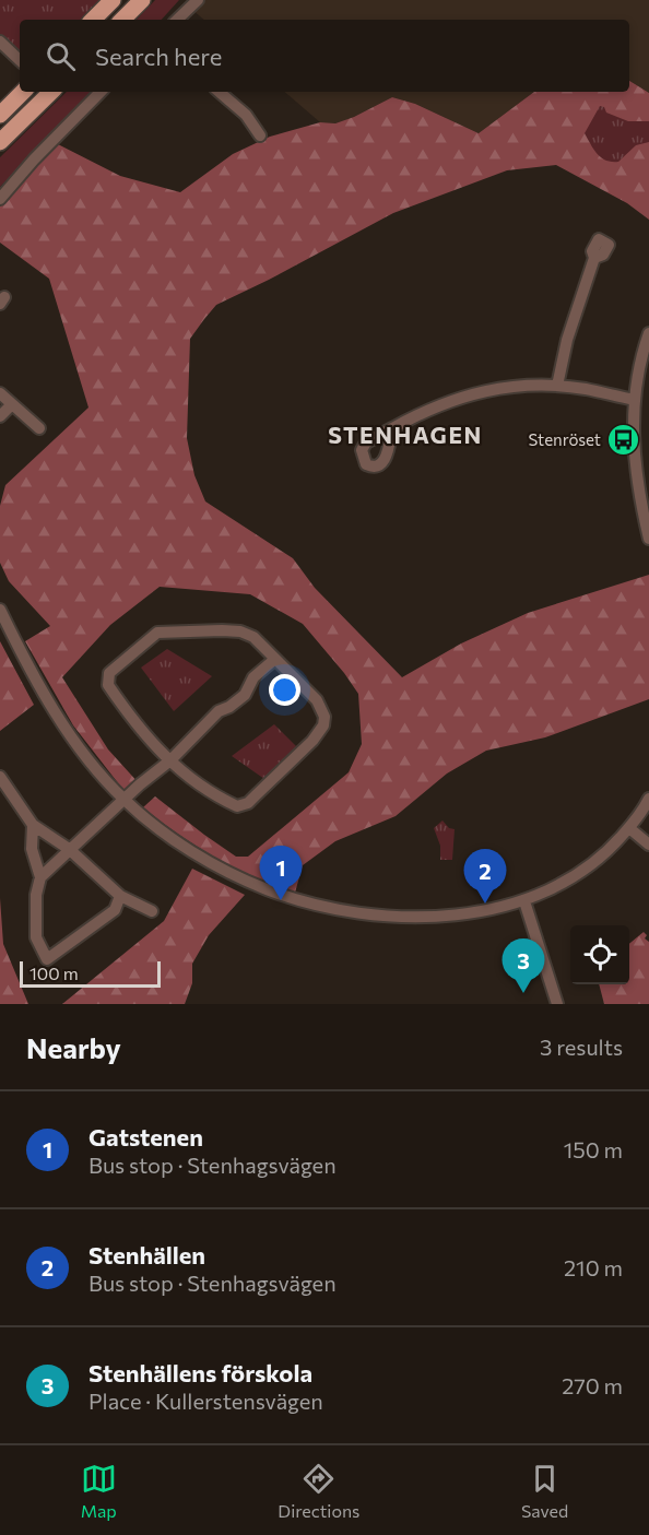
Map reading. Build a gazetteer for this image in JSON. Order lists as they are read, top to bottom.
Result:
{
  "districts": ["STENHAGEN"],
  "places": {
    "bus stop": ["Stenröset"]
  },
  "scale_bar": "100 m",
  "page": {
    "search": "Search here",
    "pins": ["1", "2", "3"],
    "scale": "100 m",
    "heading": ["Nearby", "3 results"],
    "list": [
      {
        "mark": "1",
        "name": "Gatstenen",
        "note": "Bus stop · Stenhagsvägen",
        "value": "150 m"
      },
      {
        "mark": "2",
        "name": "Stenhällen",
        "note": "Bus stop · Stenhagsvägen",
        "value": "210 m"
      },
      {
        "mark": "3",
        "name": "Stenhällens förskola",
        "note": "Place · Kullerstensvägen",
        "value": "270 m"
      }
    ],
    "nav": ["Map", "Directions", "Saved"]
  }
}
